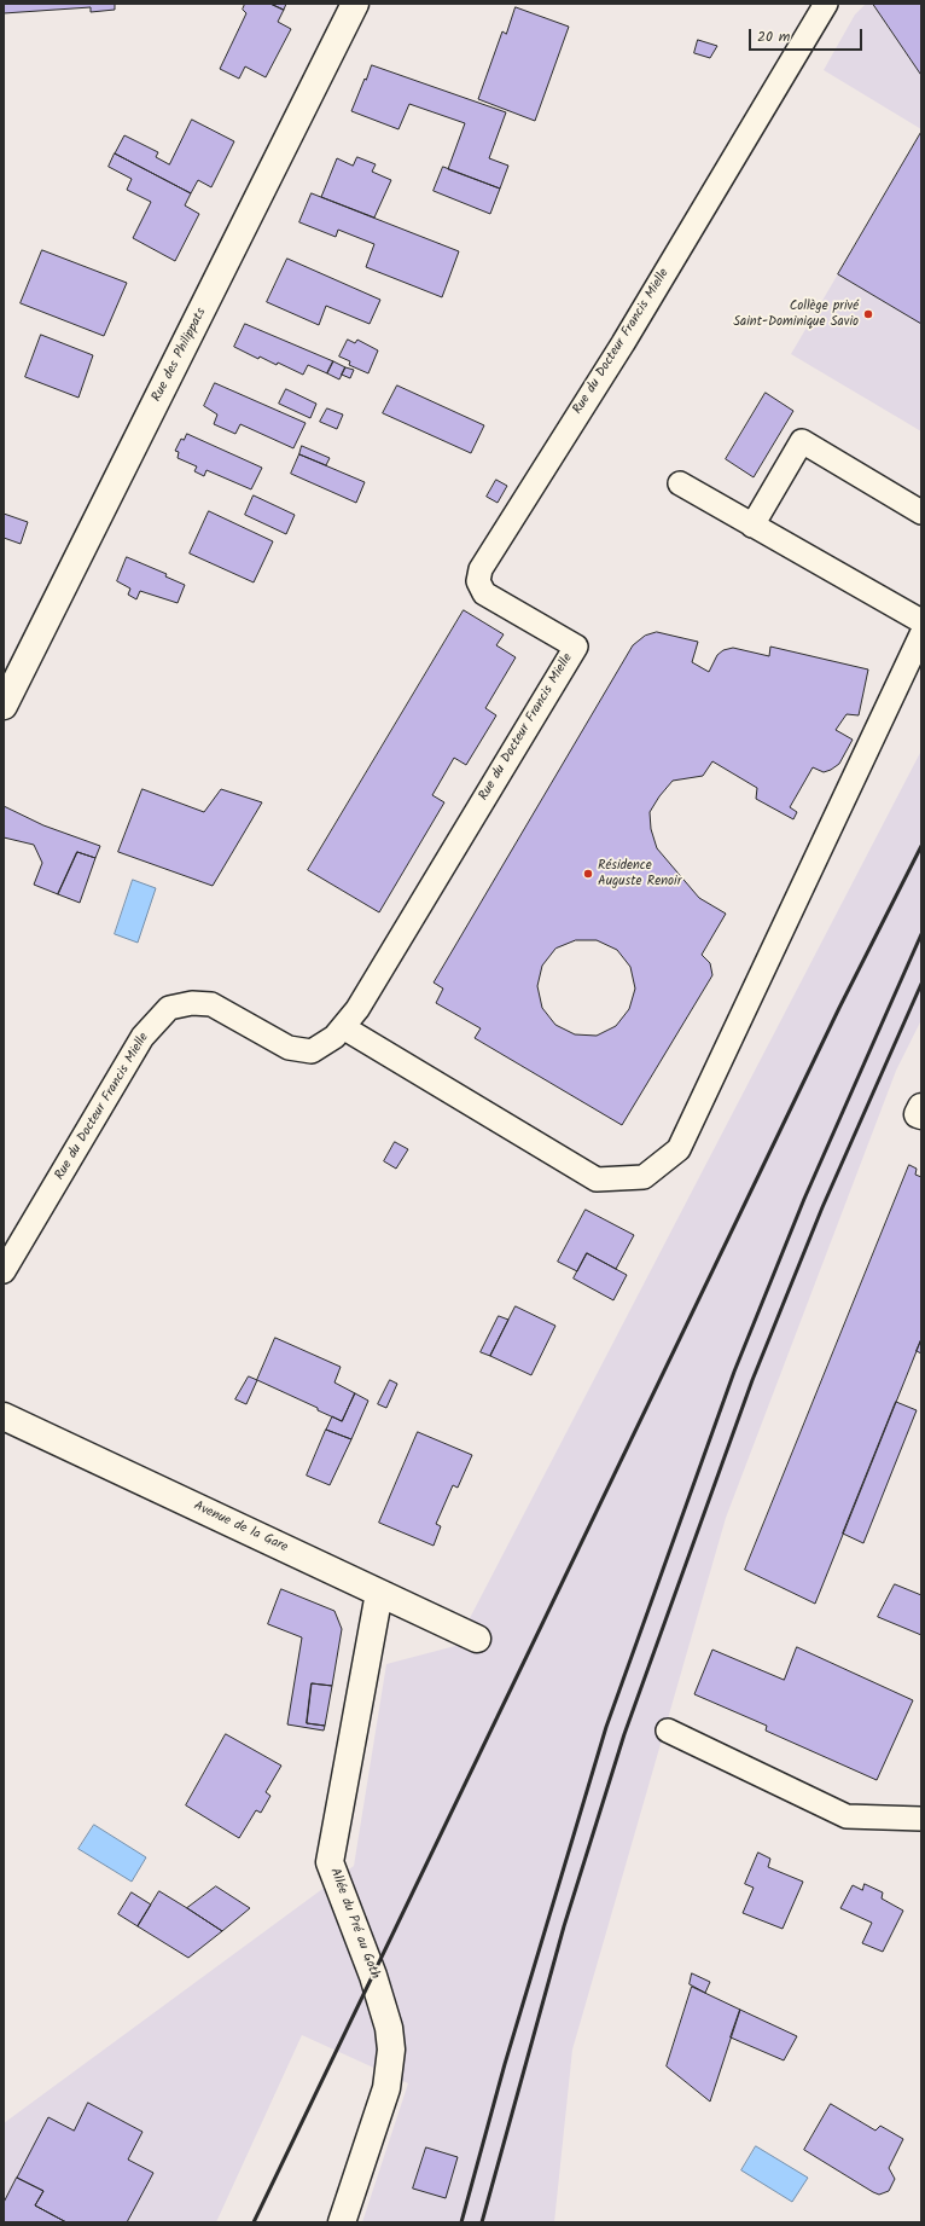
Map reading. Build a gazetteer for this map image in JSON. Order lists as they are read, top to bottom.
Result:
{
  "streets": {
    "street": ["Rue des Philippats", "Avenue de la Gare", "Allée du Pré au Goth"],
    "lane": ["Rue du Docteur Francis Mielle"]
  },
  "crossings": [
    ["Avenue de la Gare", "Allée du Pré au Goth"]
  ],
  "places": ["Collège privé Saint-Dominique Savio", "Résidence Auguste Renoir"],
  "scale_bar": "20 m"
}
